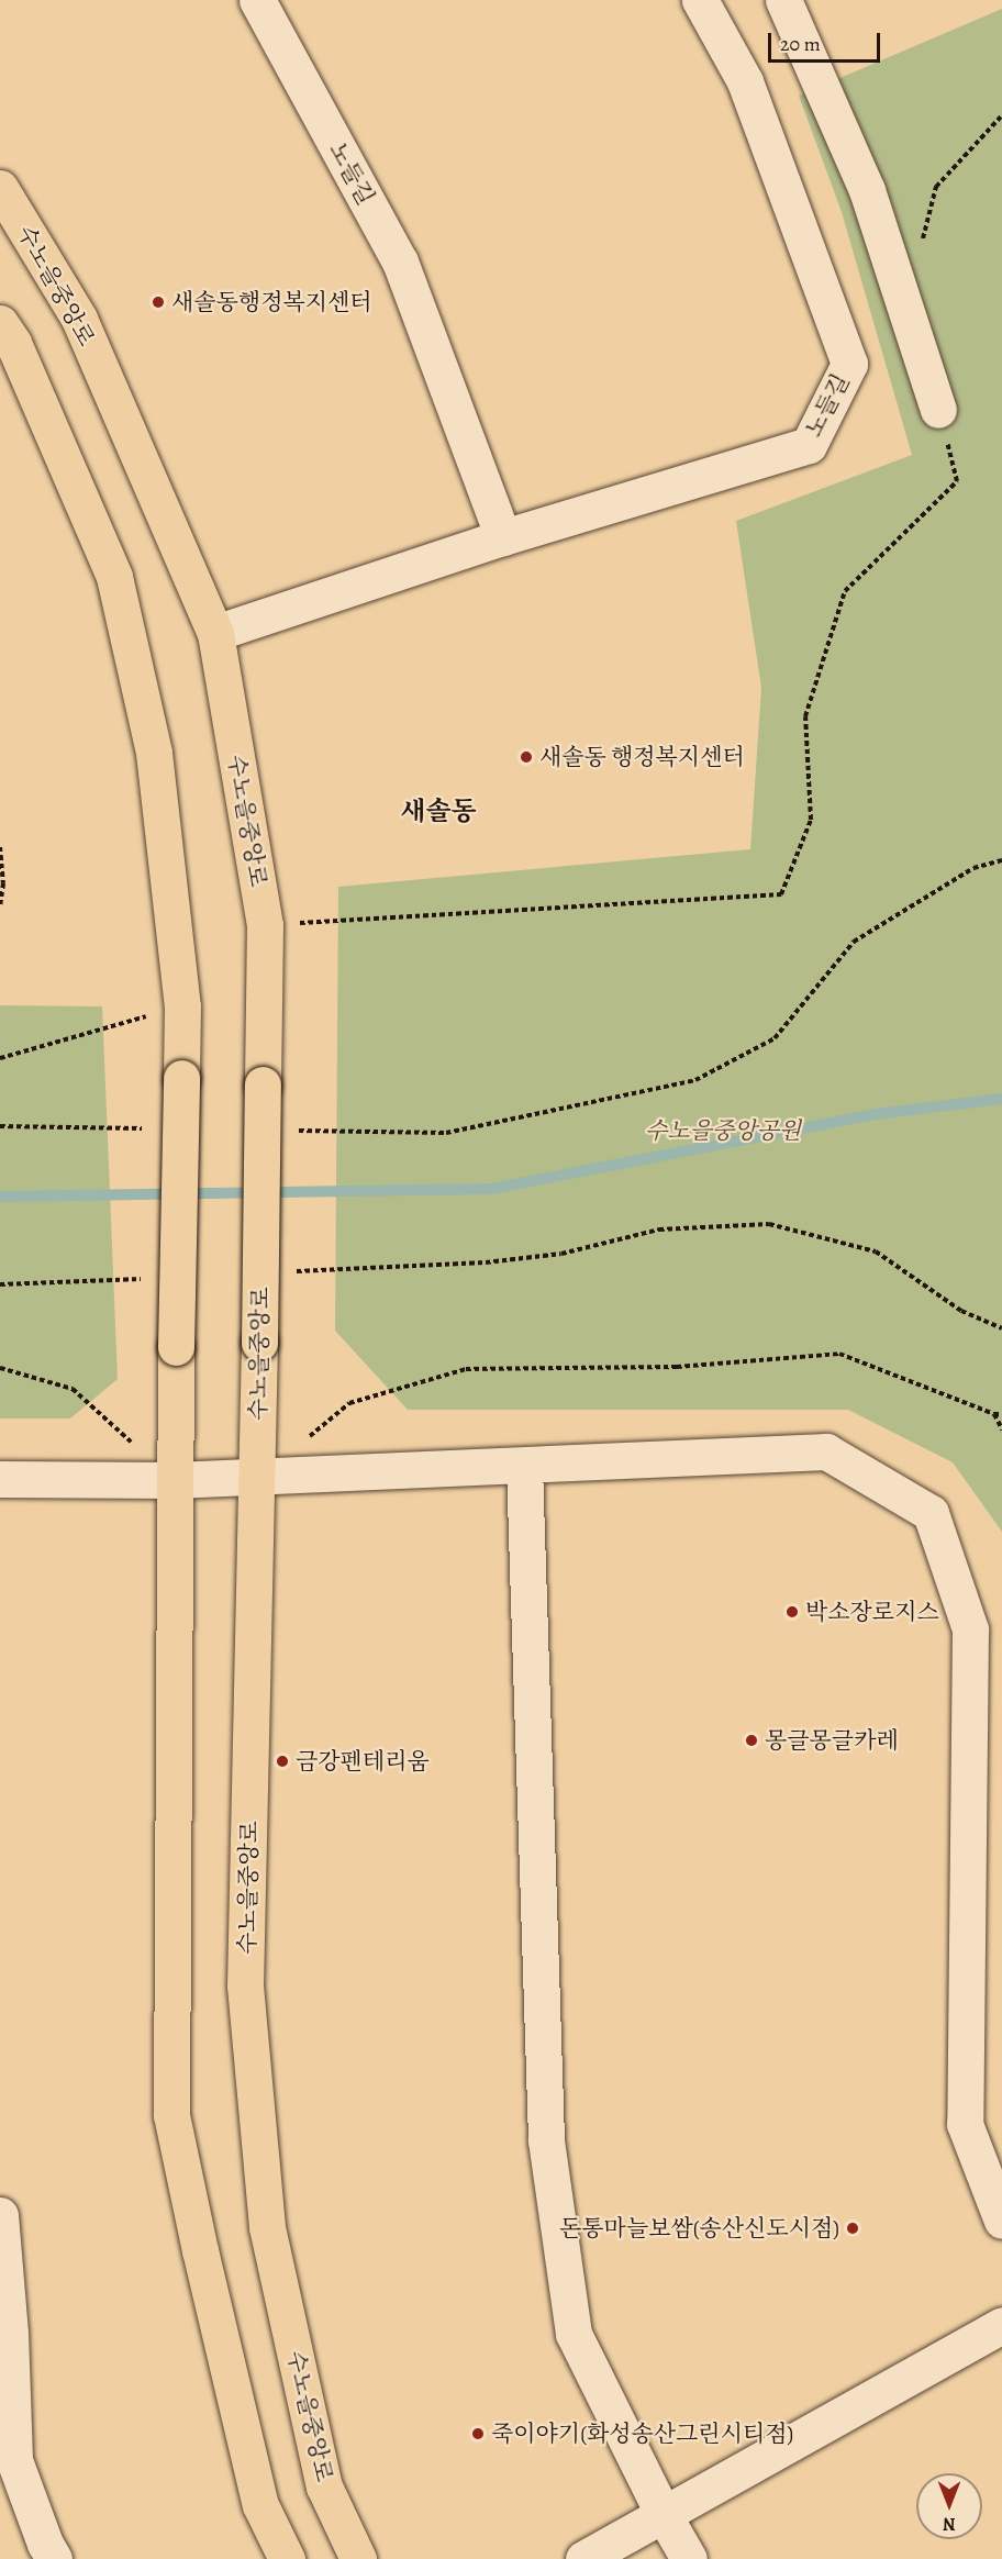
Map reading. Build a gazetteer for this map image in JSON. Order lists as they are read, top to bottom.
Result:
{
  "streets": {
    "main road": ["수노을중앙로"],
    "street": ["노들길"]
  },
  "crossings": [
    ["노들길", "수노을중앙로"]
  ],
  "districts": ["새솔동"],
  "parks": ["수노을중앙공원"],
  "places": [
    "새솔동행정복지센터",
    "새솔동 행정복지센터",
    "박소장로지스",
    "몽글몽글카레",
    "금강펜테리움",
    "돈통마늘보쌈(송산신도시점)",
    "죽이야기(화성송산그린시티점)"
  ],
  "scale_bar": "20 m",
  "north": "bottom"
}
